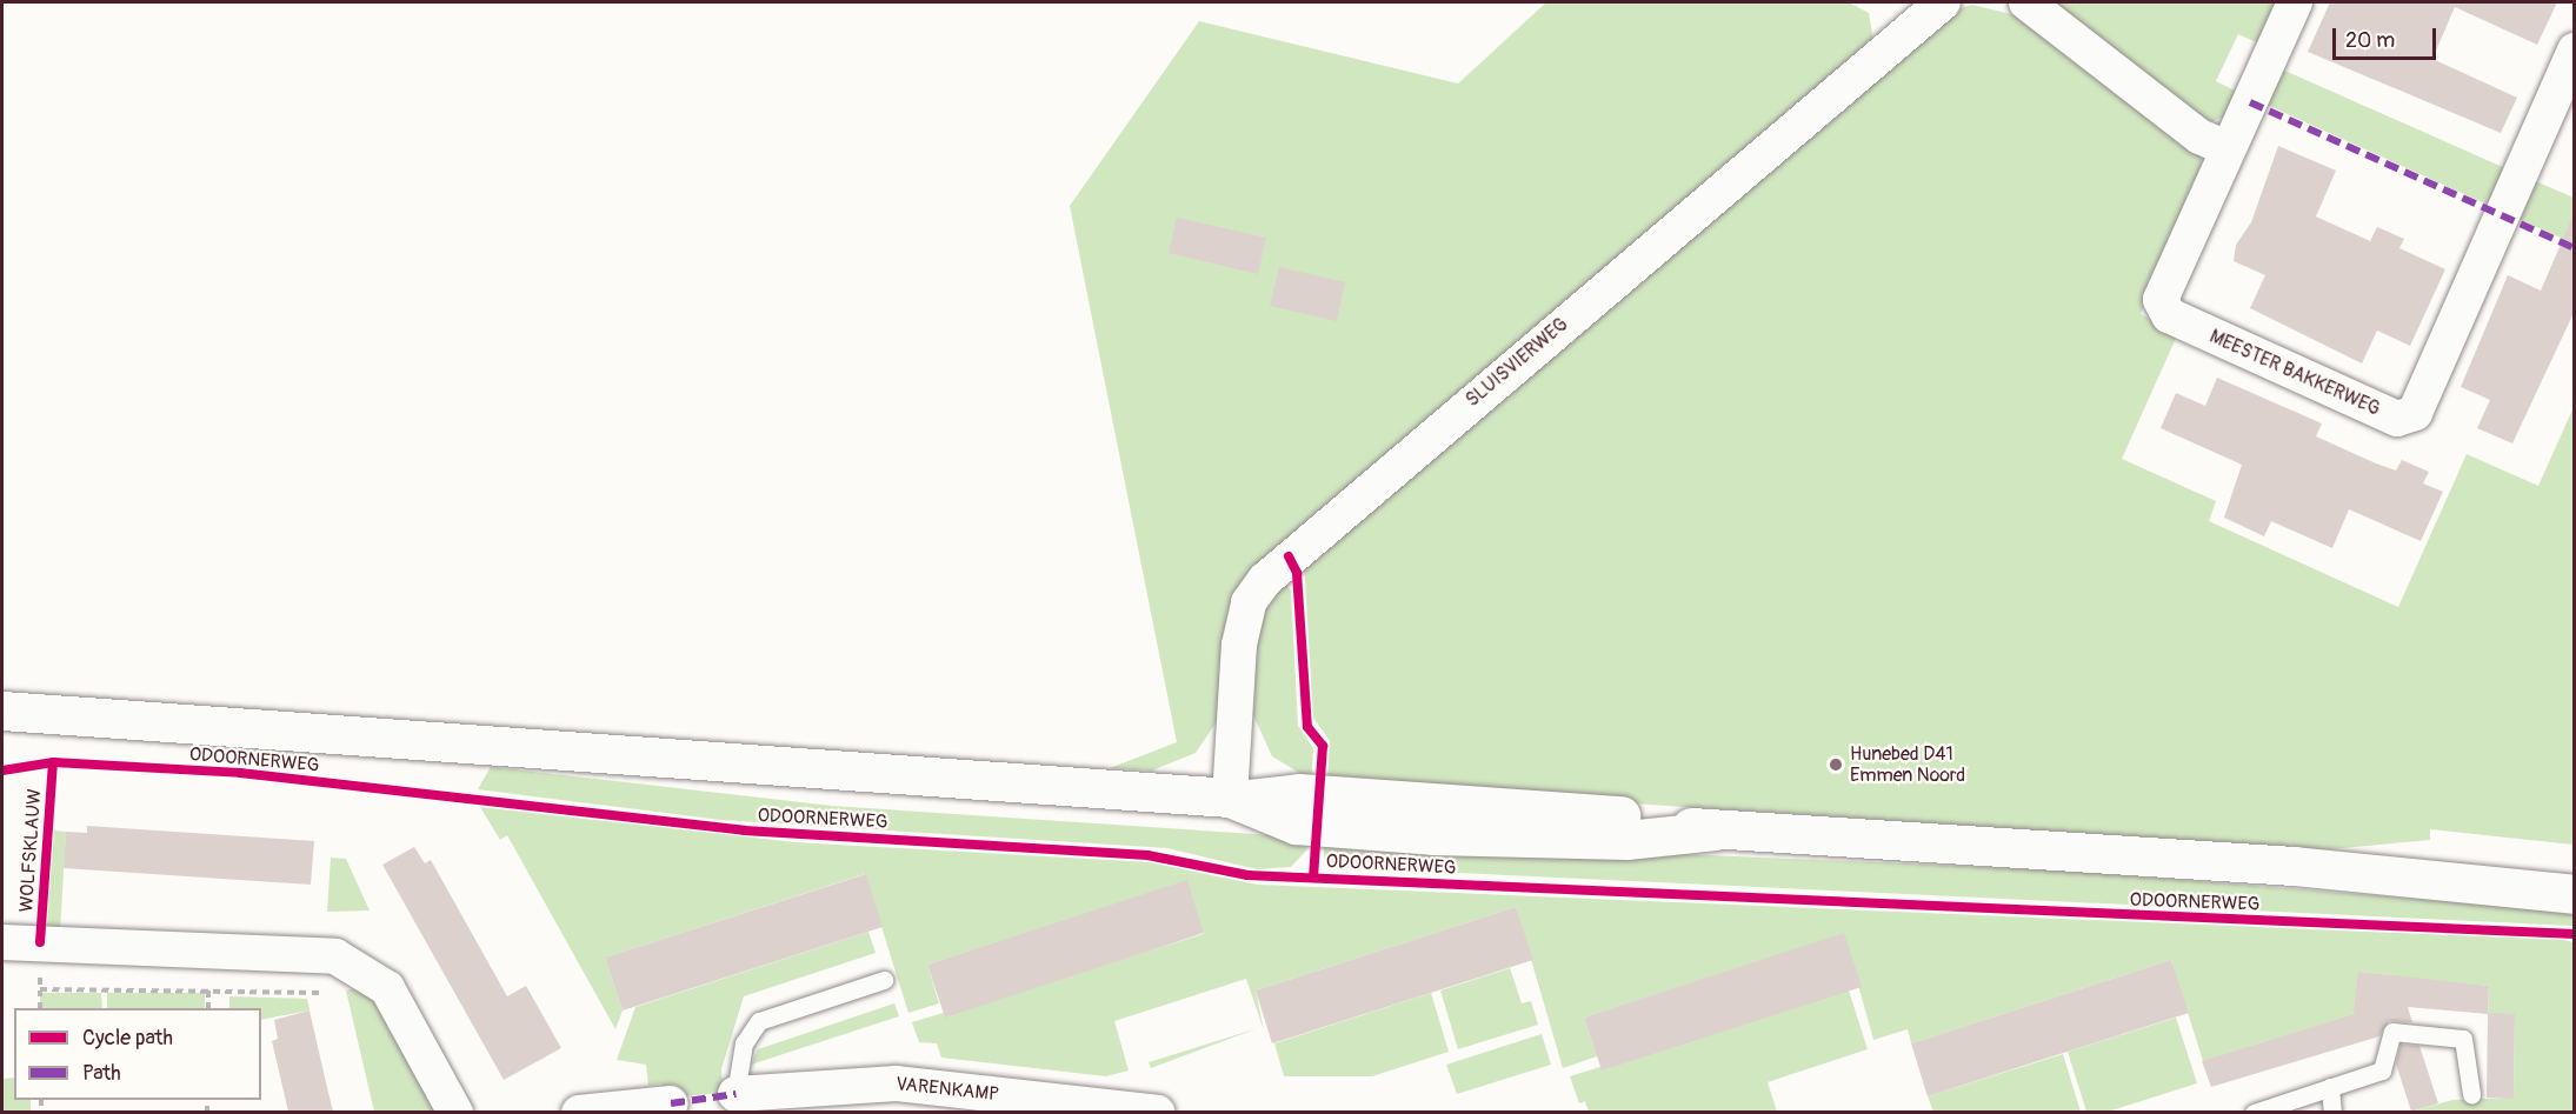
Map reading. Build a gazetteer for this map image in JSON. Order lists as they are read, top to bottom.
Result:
{
  "streets": {
    "main road": ["ODOORNERWEG"],
    "street": [
      "SLUISVIERWEG",
      "MEESTER BAKKERWEG",
      "WOLFSKLAUW",
      "VARENKAMP"
    ]
  },
  "crossings": [
    ["SLUISVIERWEG", "ODOORNERWEG"]
  ],
  "places": ["Hunebed D41 Emmen Noord"],
  "legend": ["Cycle path", "Path"],
  "scale_bar": "20 m"
}
